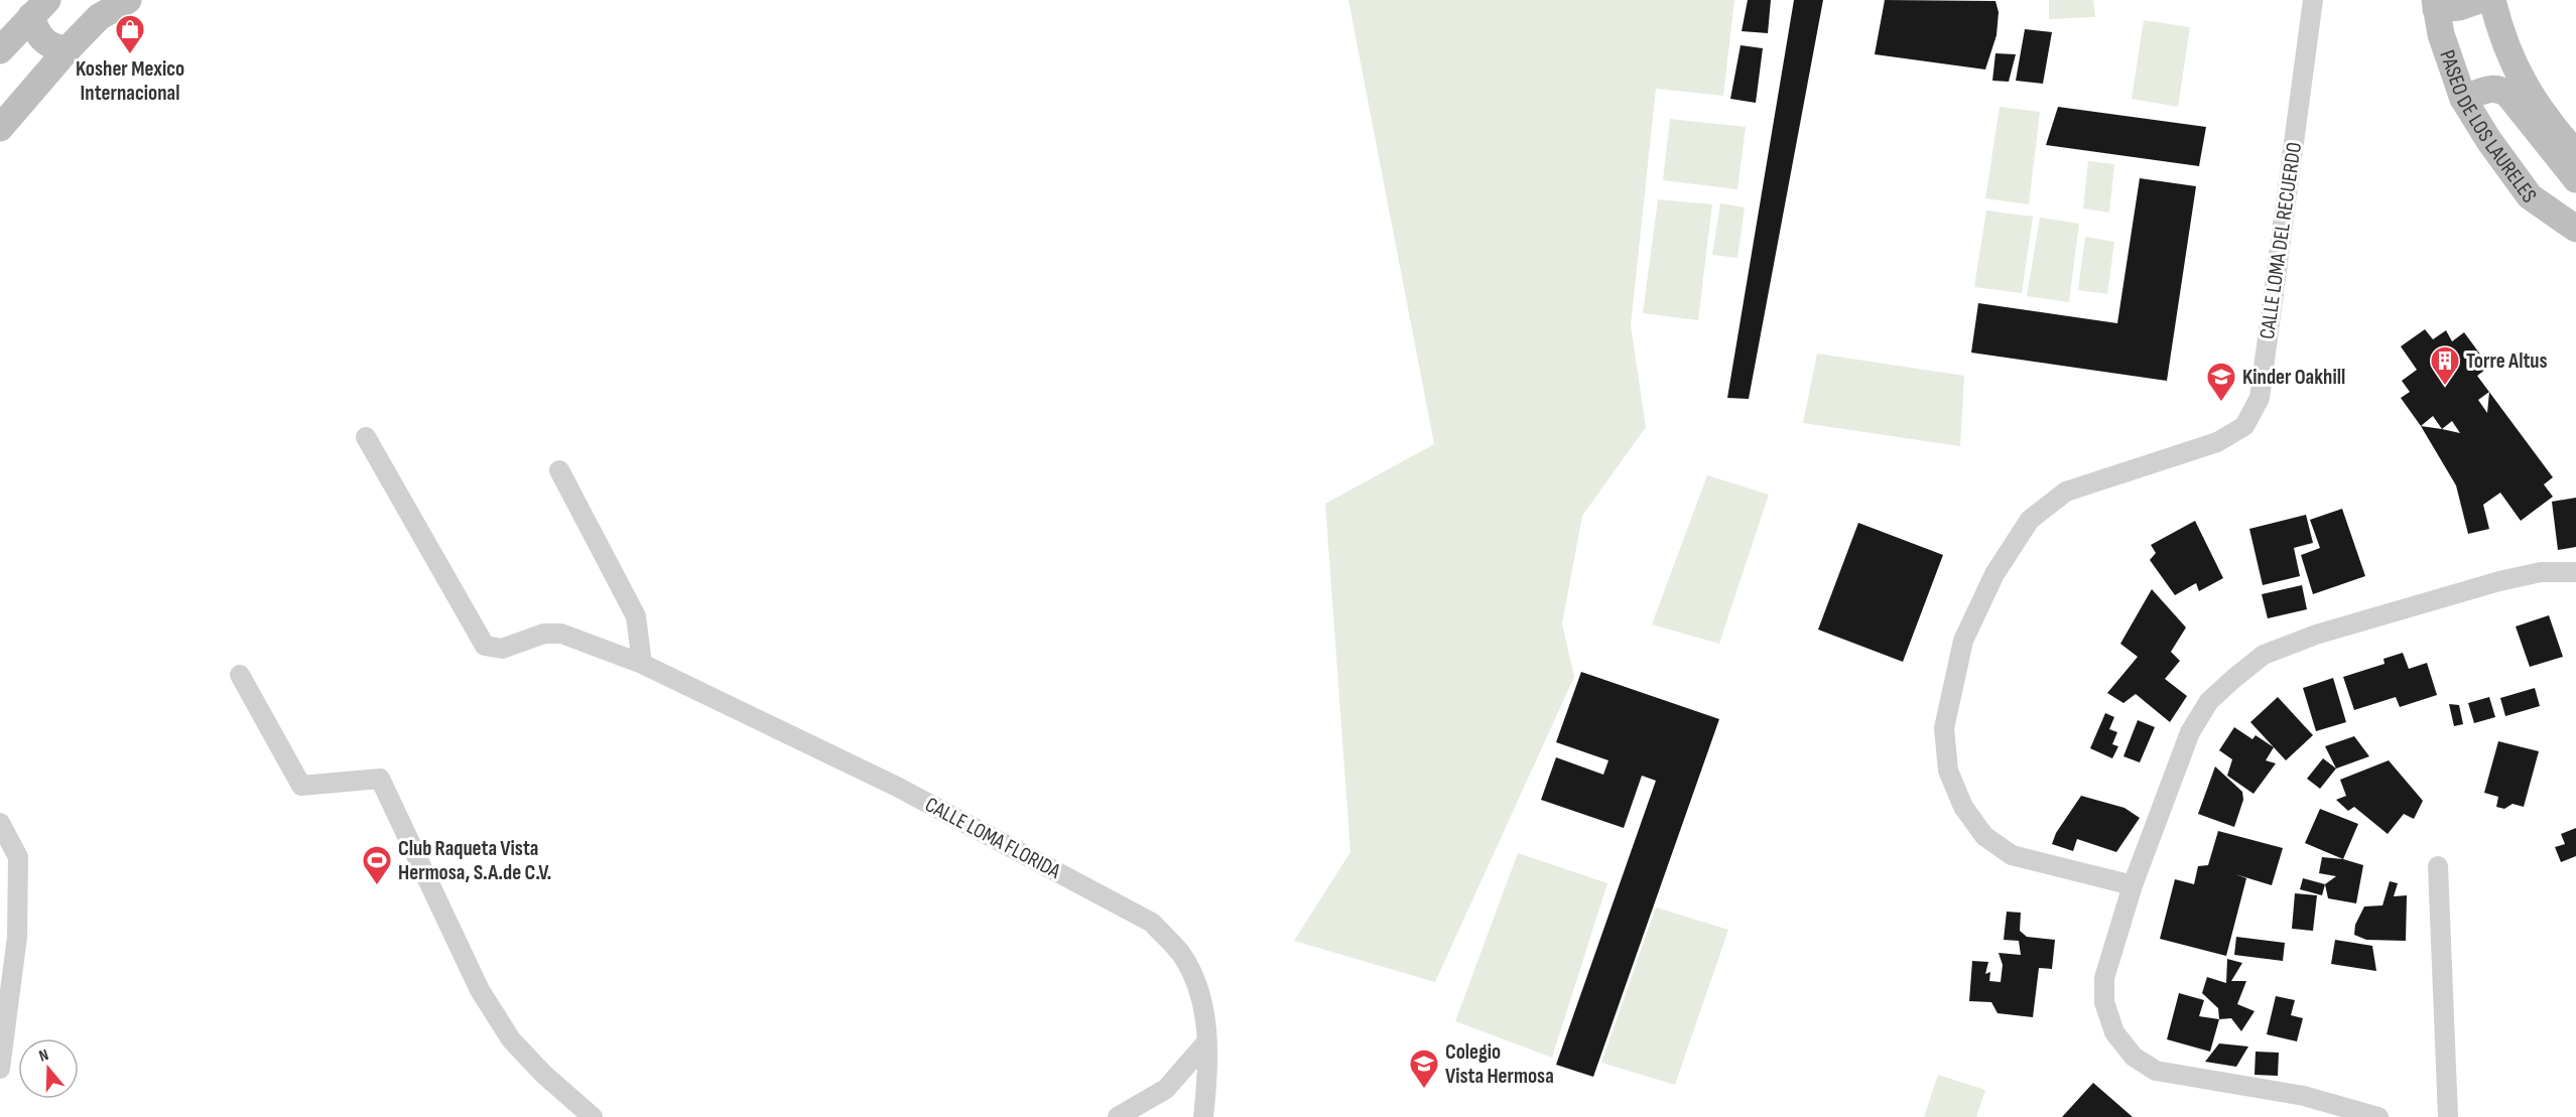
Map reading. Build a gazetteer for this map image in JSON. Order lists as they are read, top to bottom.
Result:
{
  "streets": {
    "main road": ["PASEO DE LOS LAURELES"],
    "street": ["CALLE LOMA DEL RECUERDO", "CALLE LOMA FLORIDA"]
  },
  "places": {
    "shop": ["Kosher Mexico Internacional"],
    "building": ["Torre Altus"],
    "school or university": ["Kinder Oakhill", "Colegio Vista Hermosa"],
    "sports": ["Club Raqueta Vista Hermosa, S.A.de C.V."]
  },
  "north": "top"
}
